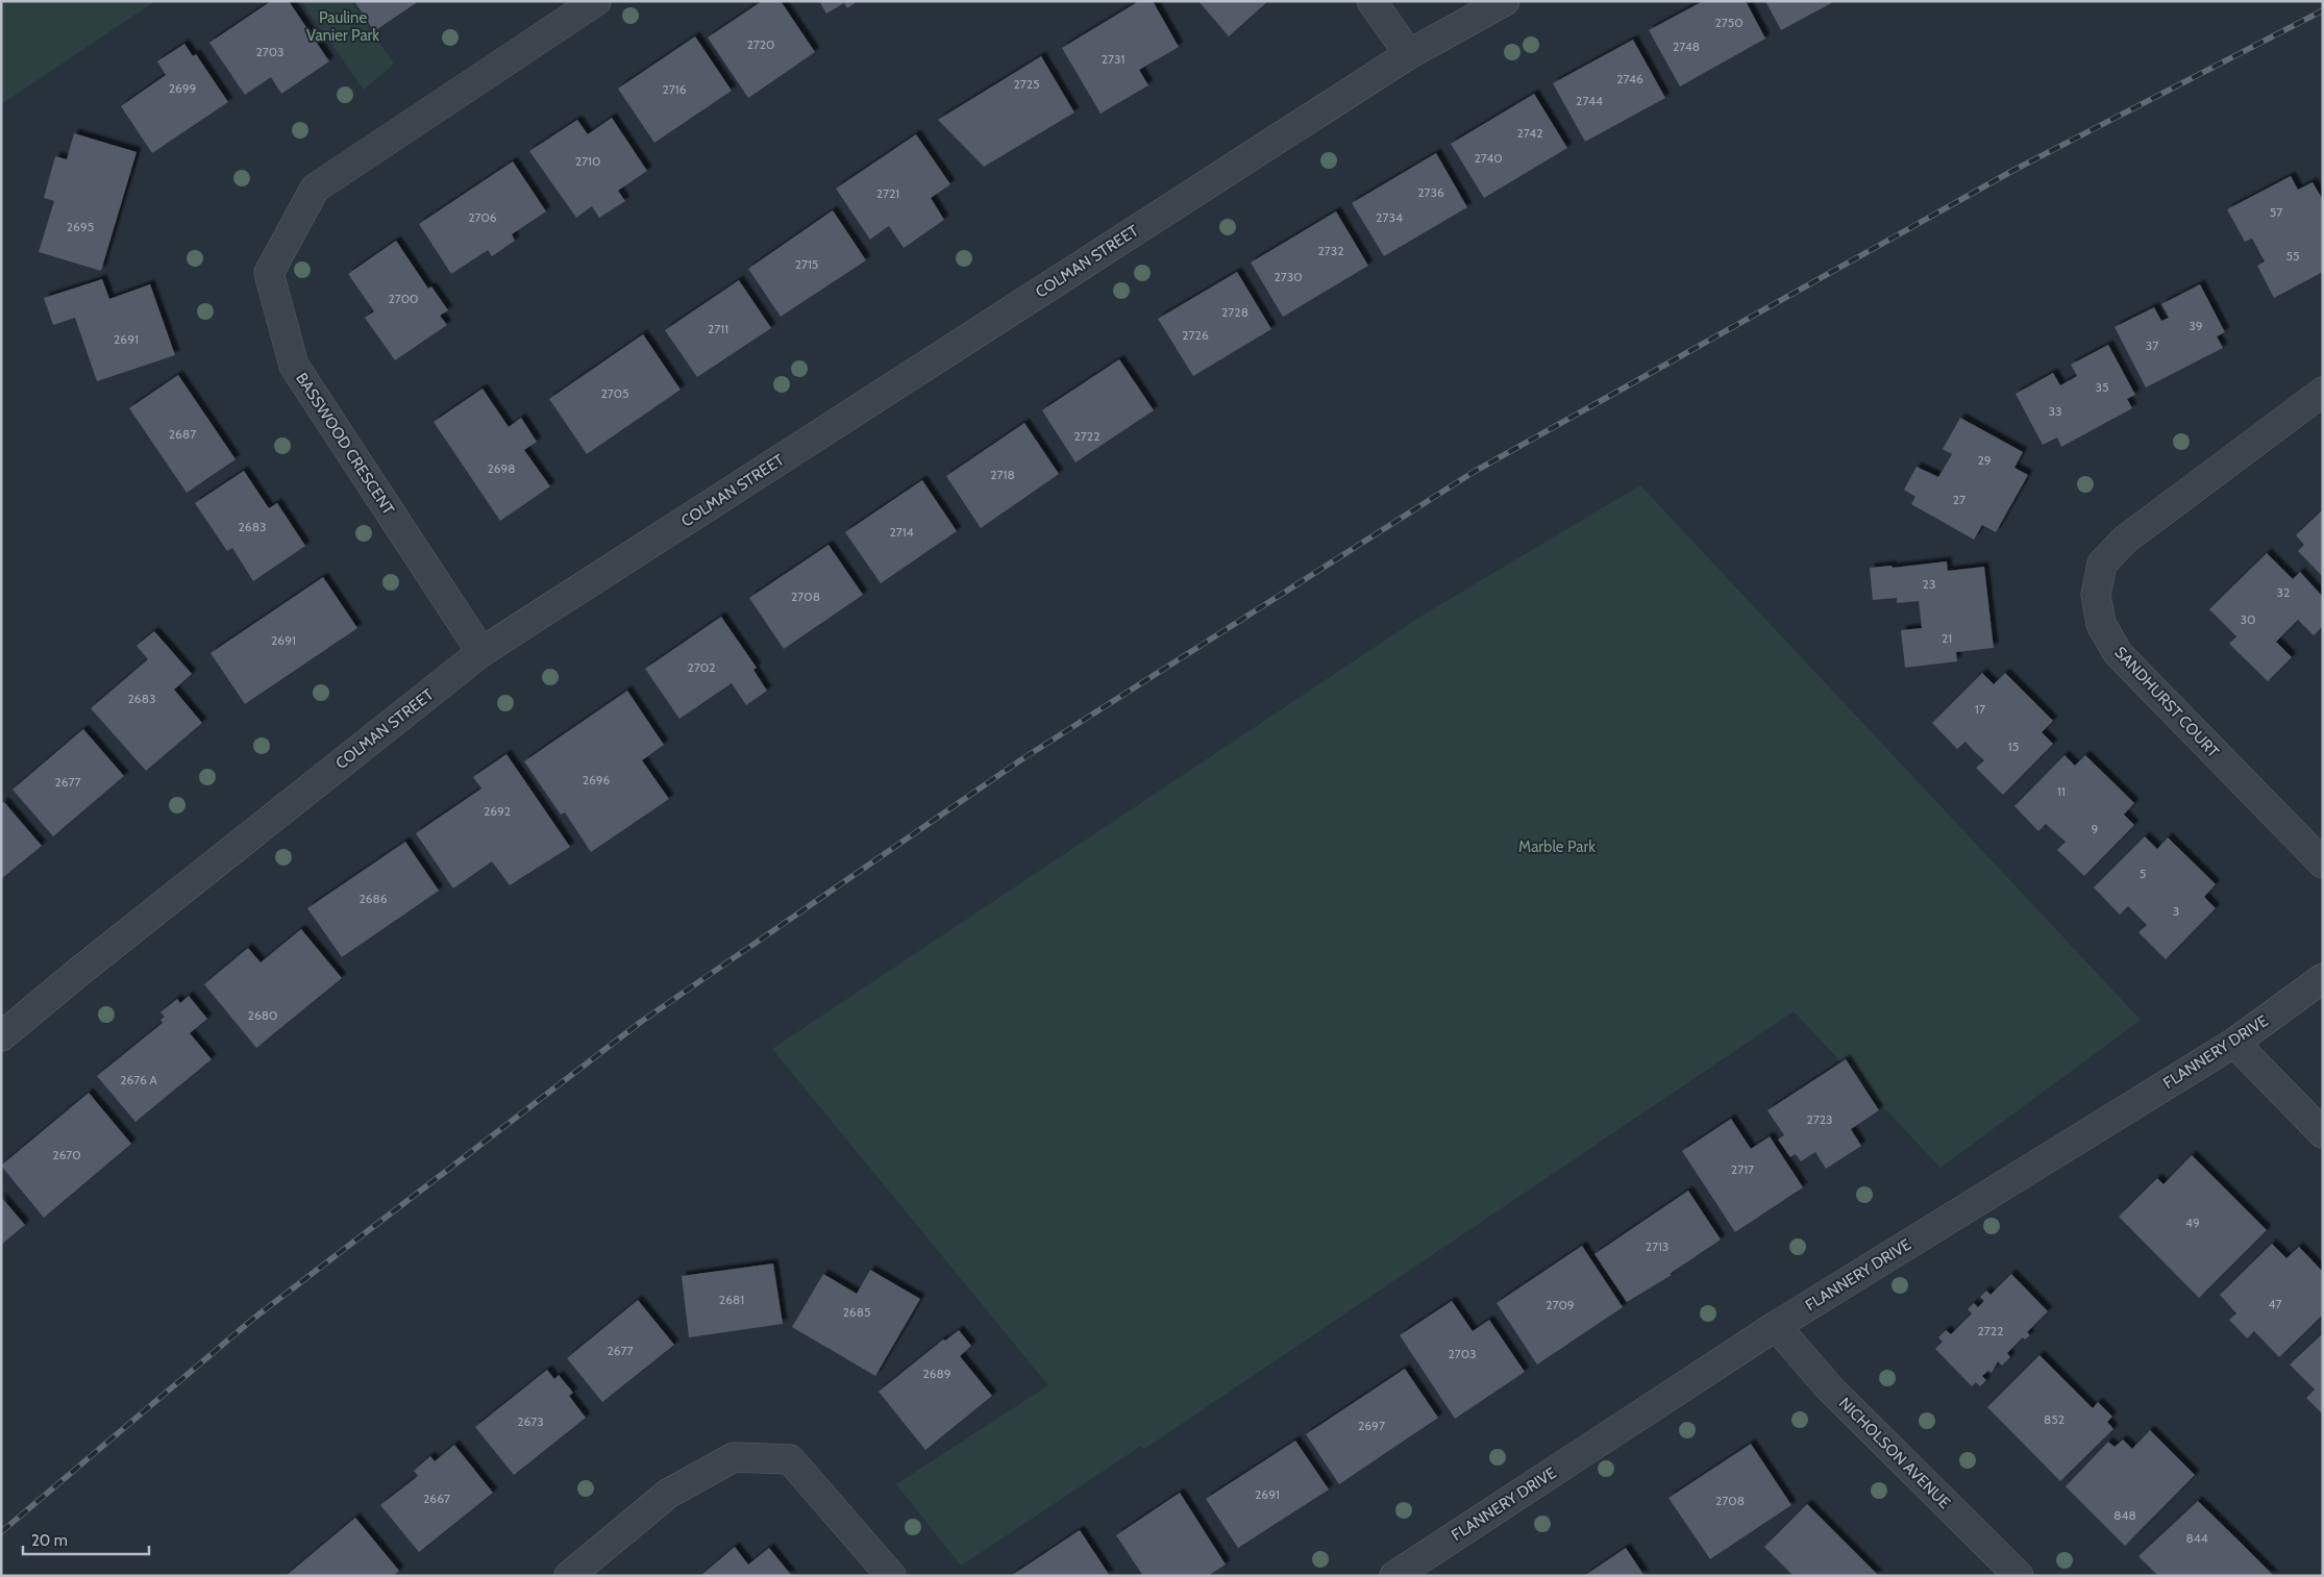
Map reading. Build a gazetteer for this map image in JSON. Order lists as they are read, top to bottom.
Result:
{
  "streets": {
    "street": [
      "COLMAN STREET",
      "BASSWOOD CRESCENT",
      "SANDHURST COURT",
      "FLANNERY DRIVE",
      "NICHOLSON AVENUE"
    ]
  },
  "crossings": [
    ["COLMAN STREET", "BASSWOOD CRESCENT"],
    ["FLANNERY DRIVE", "NICHOLSON AVENUE"]
  ],
  "parks": ["Pauline Vanier Park", "Marble Park"],
  "house_numbers": [
    "2750",
    "2720",
    "2748",
    "2703",
    "2731",
    "2746",
    "2725",
    "2699",
    "2716",
    "2744",
    "2742",
    "2740",
    "2710",
    "2736",
    "2721",
    "57",
    "2706",
    "2734",
    "2695",
    "2732",
    "55",
    "2715",
    "2730",
    "2700",
    "2728",
    "39",
    "2711",
    "2726",
    "2691",
    "37",
    "35",
    "2705",
    "33",
    "2687",
    "2722",
    "29",
    "2698",
    "2718",
    "27",
    "2683",
    "2714",
    "23",
    "32",
    "2708",
    "30",
    "21",
    "2691",
    "2702",
    "2683",
    "17",
    "15",
    "2696",
    "2677",
    "11",
    "2692",
    "9",
    "5",
    "2686",
    "3",
    "2680",
    "2676 A",
    "2723",
    "2670",
    "2717",
    "49",
    "2713",
    "2681",
    "47",
    "2709",
    "2685",
    "2722",
    "2677",
    "2703",
    "2689",
    "852",
    "2673",
    "2697",
    "2691",
    "2667",
    "2708",
    "848",
    "844"
  ],
  "scale_bar": "20 m"
}
